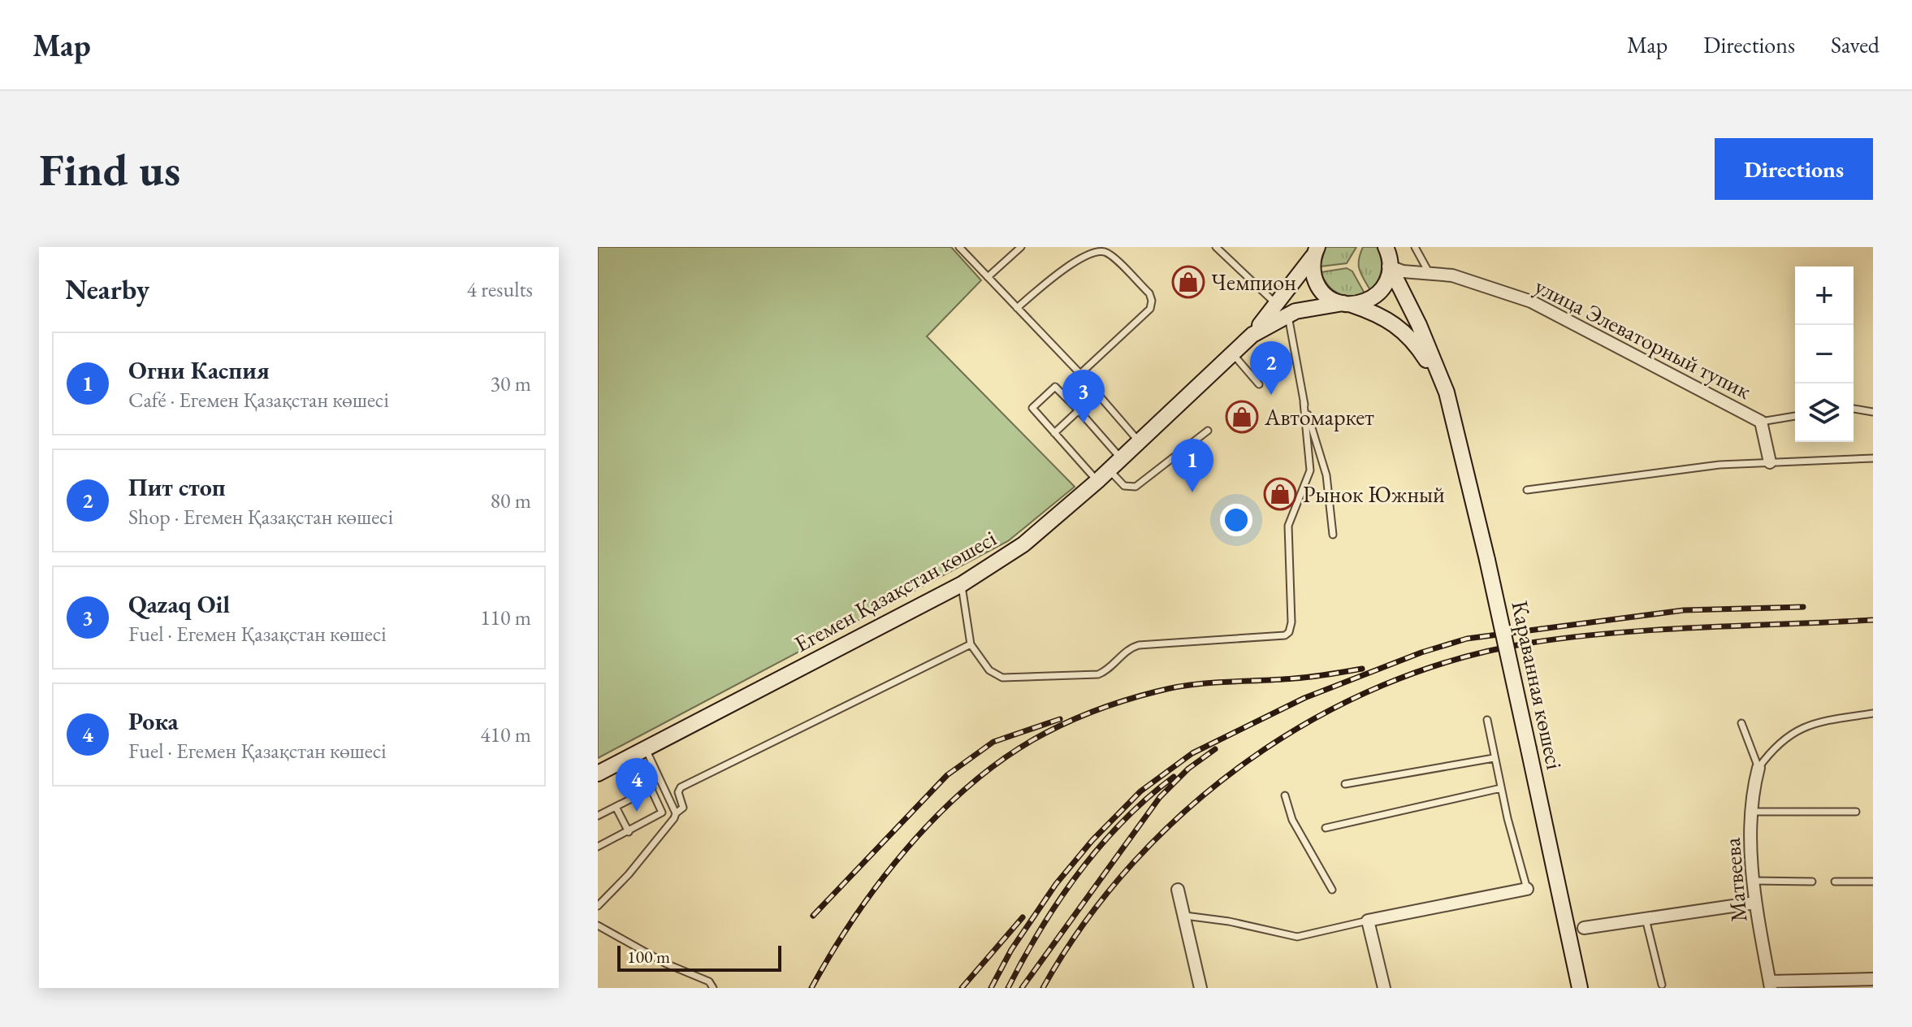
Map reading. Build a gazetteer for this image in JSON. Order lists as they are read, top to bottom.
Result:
{
  "streets": {
    "main road": ["Егемен Қазақстан көшесі", "Караванная көшесі"],
    "street": ["улица Элеваторный тупик", "Матвеева"]
  },
  "crossings": [
    ["улица Элеваторный тупик", "Караванная көшесі"],
    ["Егемен Қазақстан көшесі", "Караванная көшесі"]
  ],
  "places": {
    "shop": ["Чемпион", "Автомаркет", "Рынок Южный"]
  },
  "scale_bar": "100 m",
  "page": {
    "header": "Map",
    "nav": ["Map", "Directions", "Saved"],
    "buttons": "Directions",
    "title": "Find us",
    "heading": ["Nearby", "4 results"],
    "map_buttons": ["+", "−"],
    "list": [
      {
        "mark": "1",
        "name": "Огни Каспия",
        "note": "Café · Егемен Қазақстан көшесі",
        "value": "30 m"
      },
      {
        "mark": "2",
        "name": "Пит стоп",
        "note": "Shop · Егемен Қазақстан көшесі",
        "value": "80 m"
      },
      {
        "mark": "3",
        "name": "Qazaq Oil",
        "note": "Fuel · Егемен Қазақстан көшесі",
        "value": "110 m"
      },
      {
        "mark": "4",
        "name": "Рока",
        "note": "Fuel · Егемен Қазақстан көшесі",
        "value": "410 m"
      }
    ],
    "pins": [
      "2",
      "3",
      "1",
      "4"
    ],
    "scale": "100 m"
  }
}
